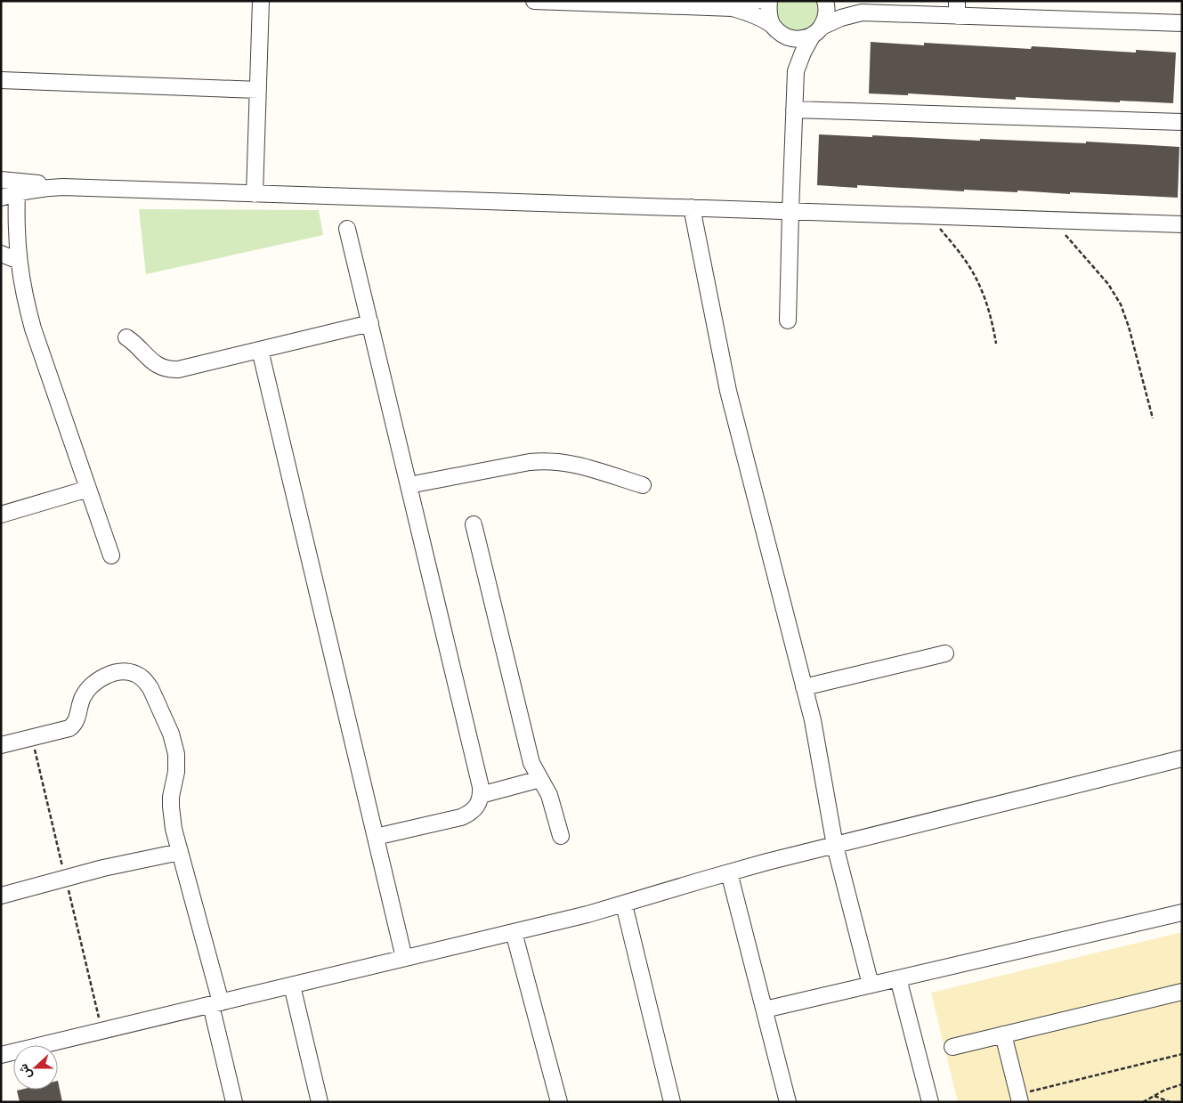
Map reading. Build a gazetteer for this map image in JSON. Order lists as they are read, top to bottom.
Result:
{
  "north": "left"
}
